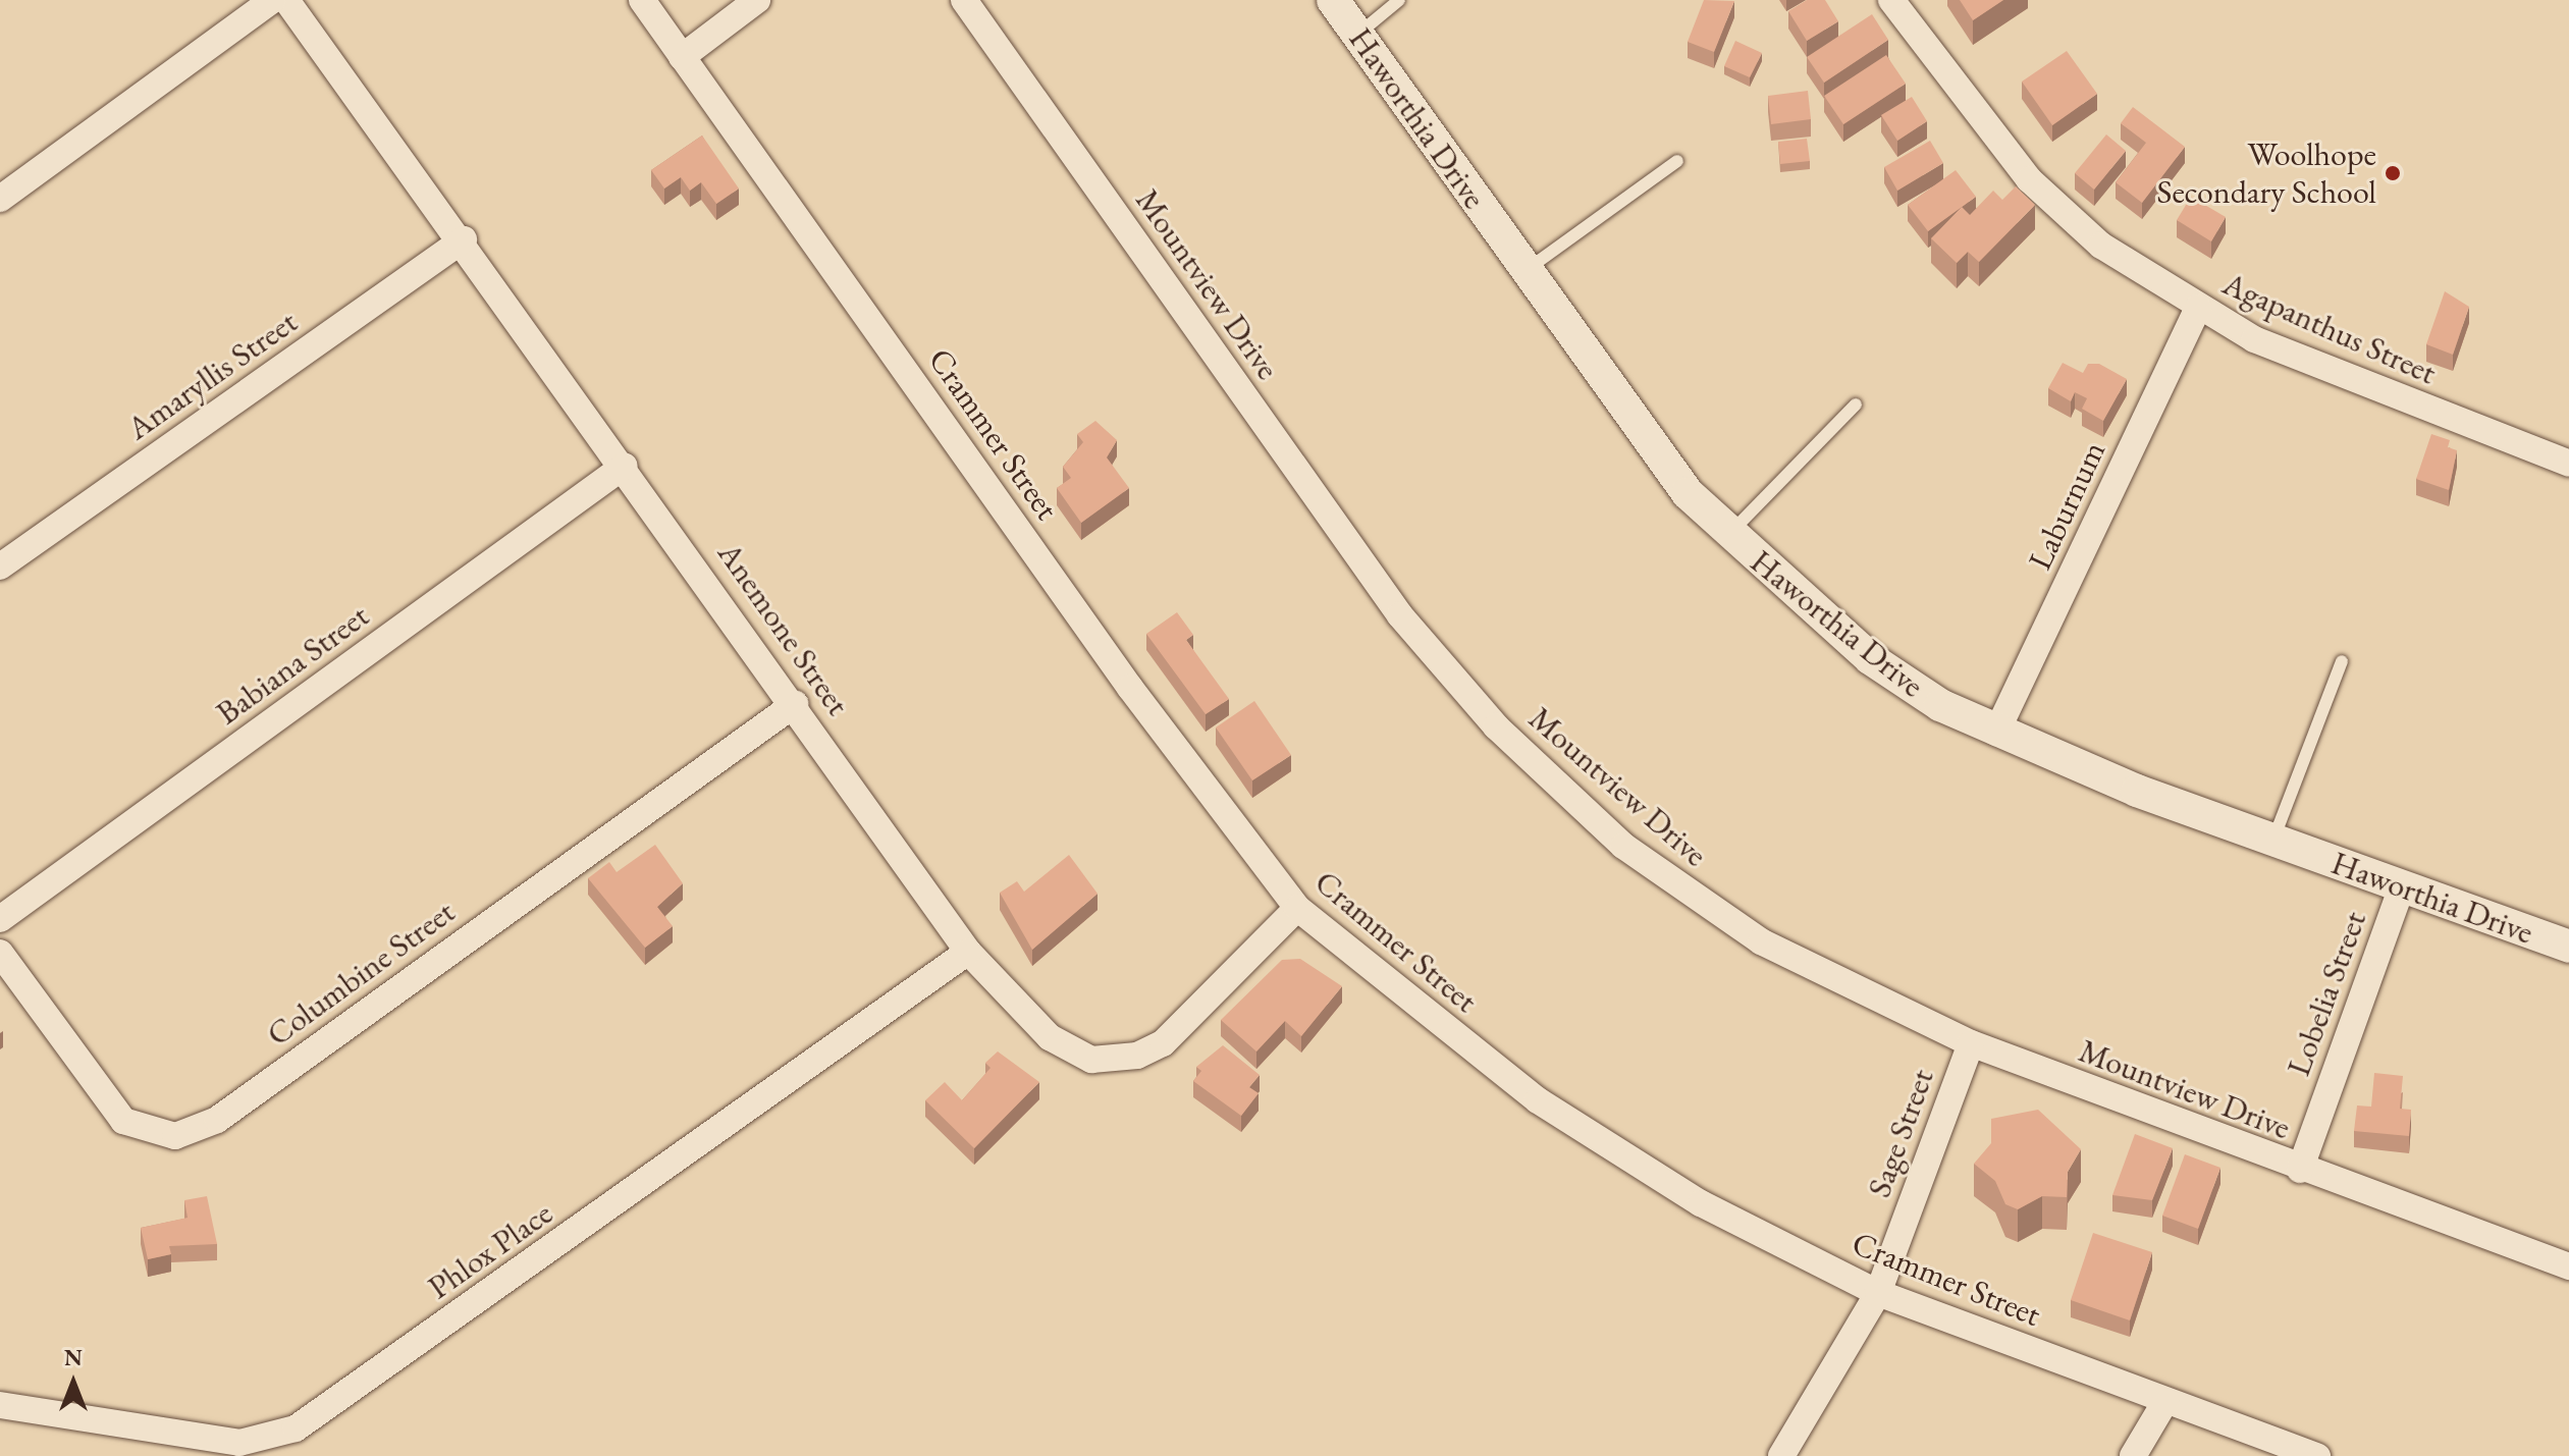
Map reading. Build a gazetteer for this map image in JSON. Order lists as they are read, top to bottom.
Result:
{
  "streets": {
    "street": [
      "Haworthia Drive",
      "Mountview Drive",
      "Agapanthus Street",
      "Amaryllis Street",
      "Crammer Street",
      "Laburnum",
      "Anemone Street",
      "Babiana Street",
      "Columbine Street",
      "Lobelia Street",
      "Sage Street",
      "Phlox Place"
    ]
  },
  "crossings": [
    ["Haworthia Drive", "Laburnum"],
    ["Haworthia Drive", "Lobelia Street"],
    ["Mountview Drive", "Lobelia Street"],
    ["Mountview Drive", "Sage Street"],
    ["Agapanthus Street", "Laburnum"],
    ["Amaryllis Street", "Anemone Street"],
    ["Crammer Street", "Anemone Street"],
    ["Crammer Street", "Sage Street"],
    ["Anemone Street", "Babiana Street"],
    ["Anemone Street", "Columbine Street"],
    ["Anemone Street", "Phlox Place"]
  ],
  "places": ["Woolhope Secondary School"],
  "north": "top"
}
